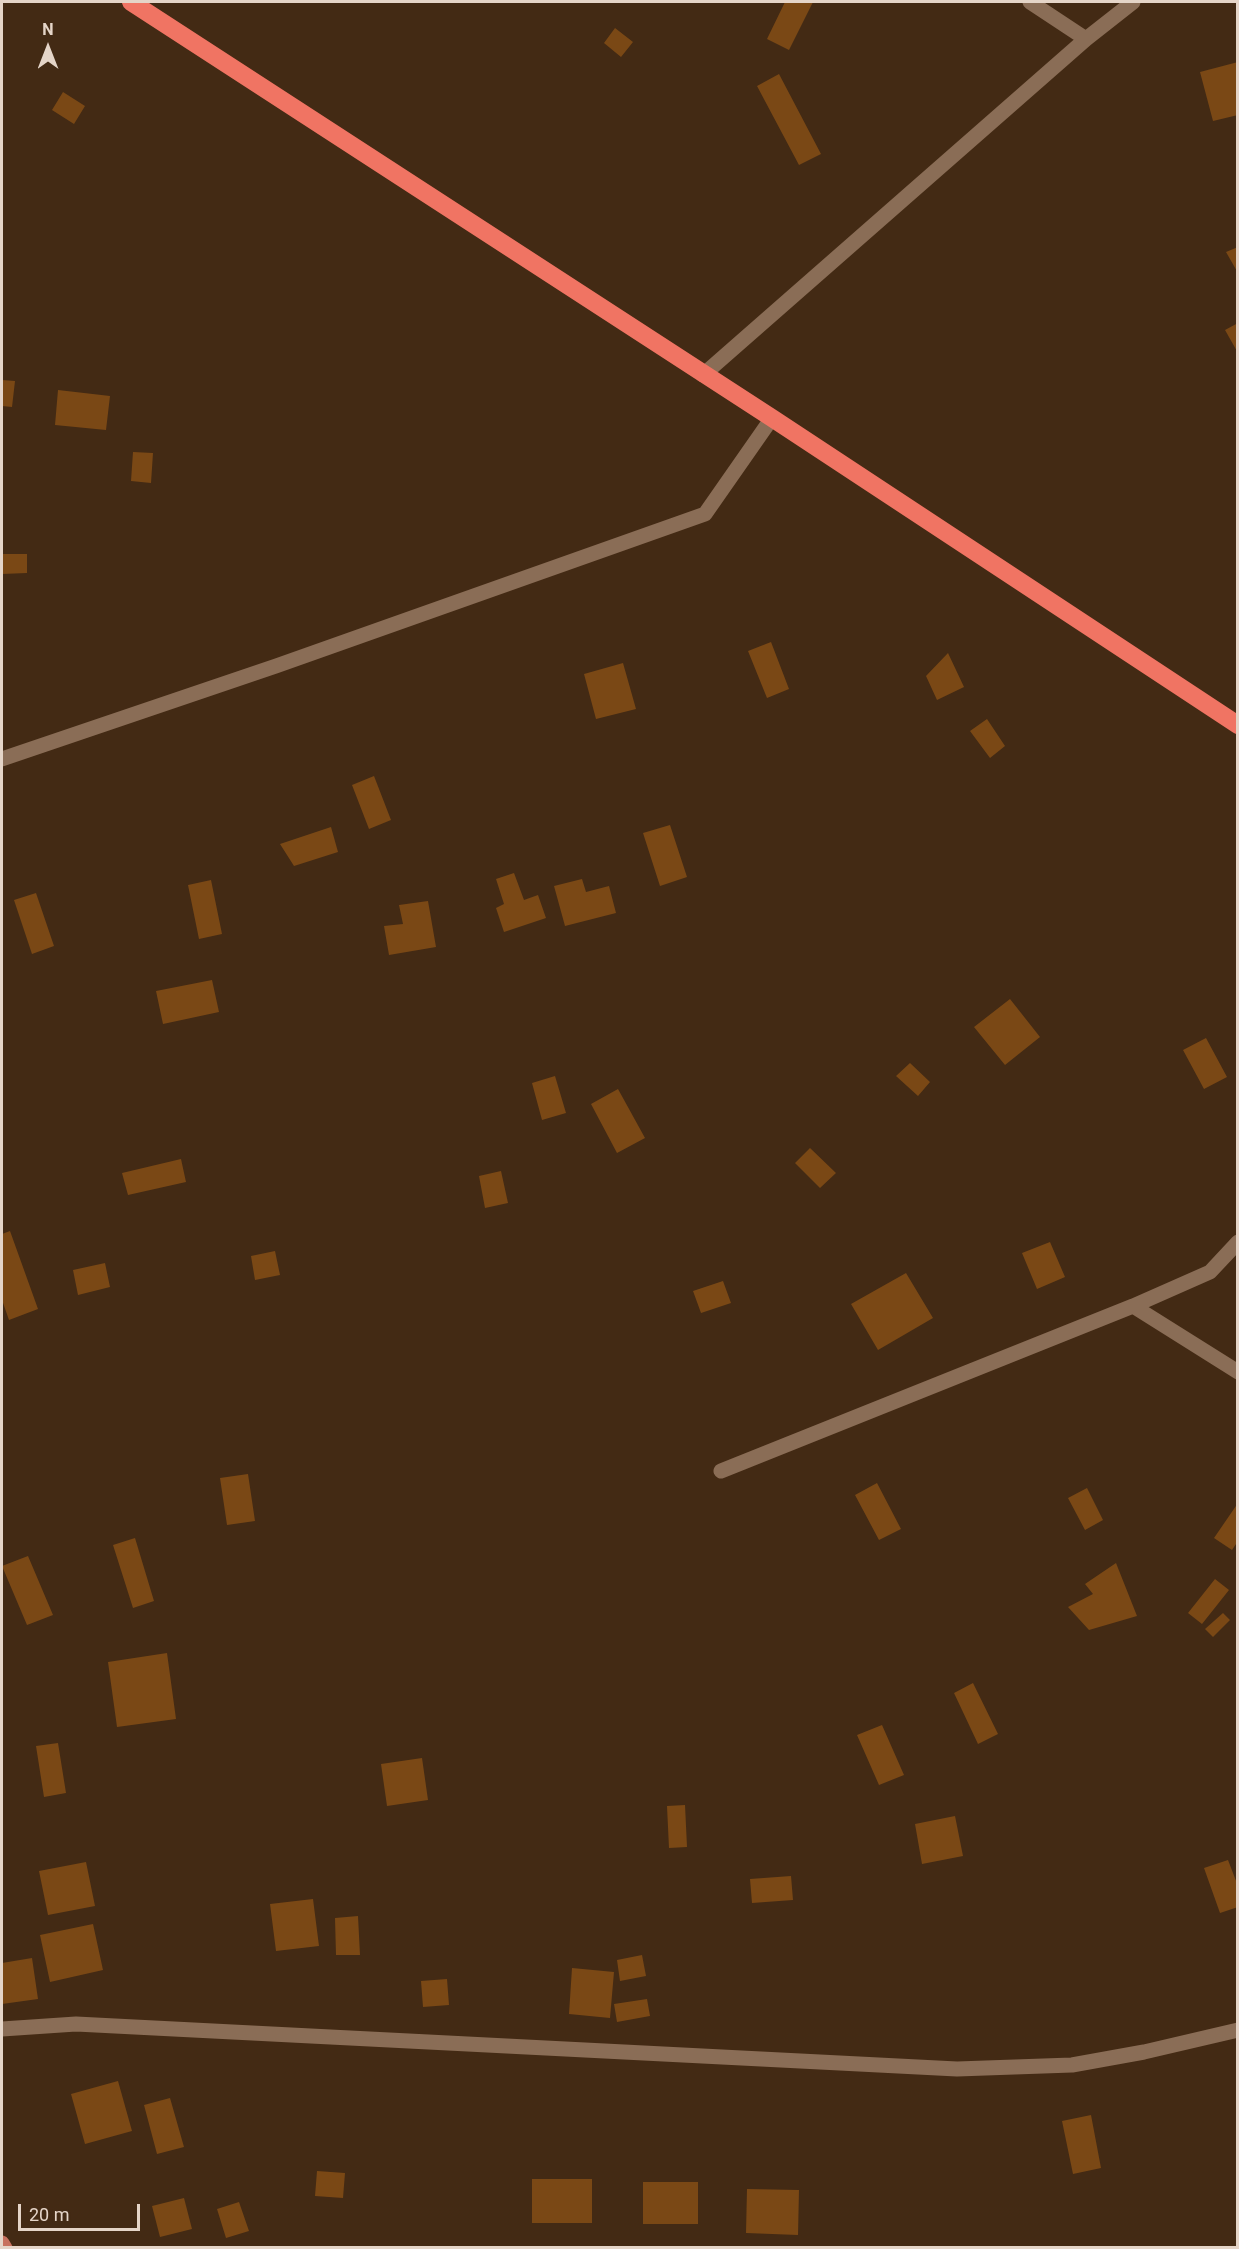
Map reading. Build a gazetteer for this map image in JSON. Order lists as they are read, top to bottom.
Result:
{
  "scale_bar": "20 m",
  "north": "top"
}
